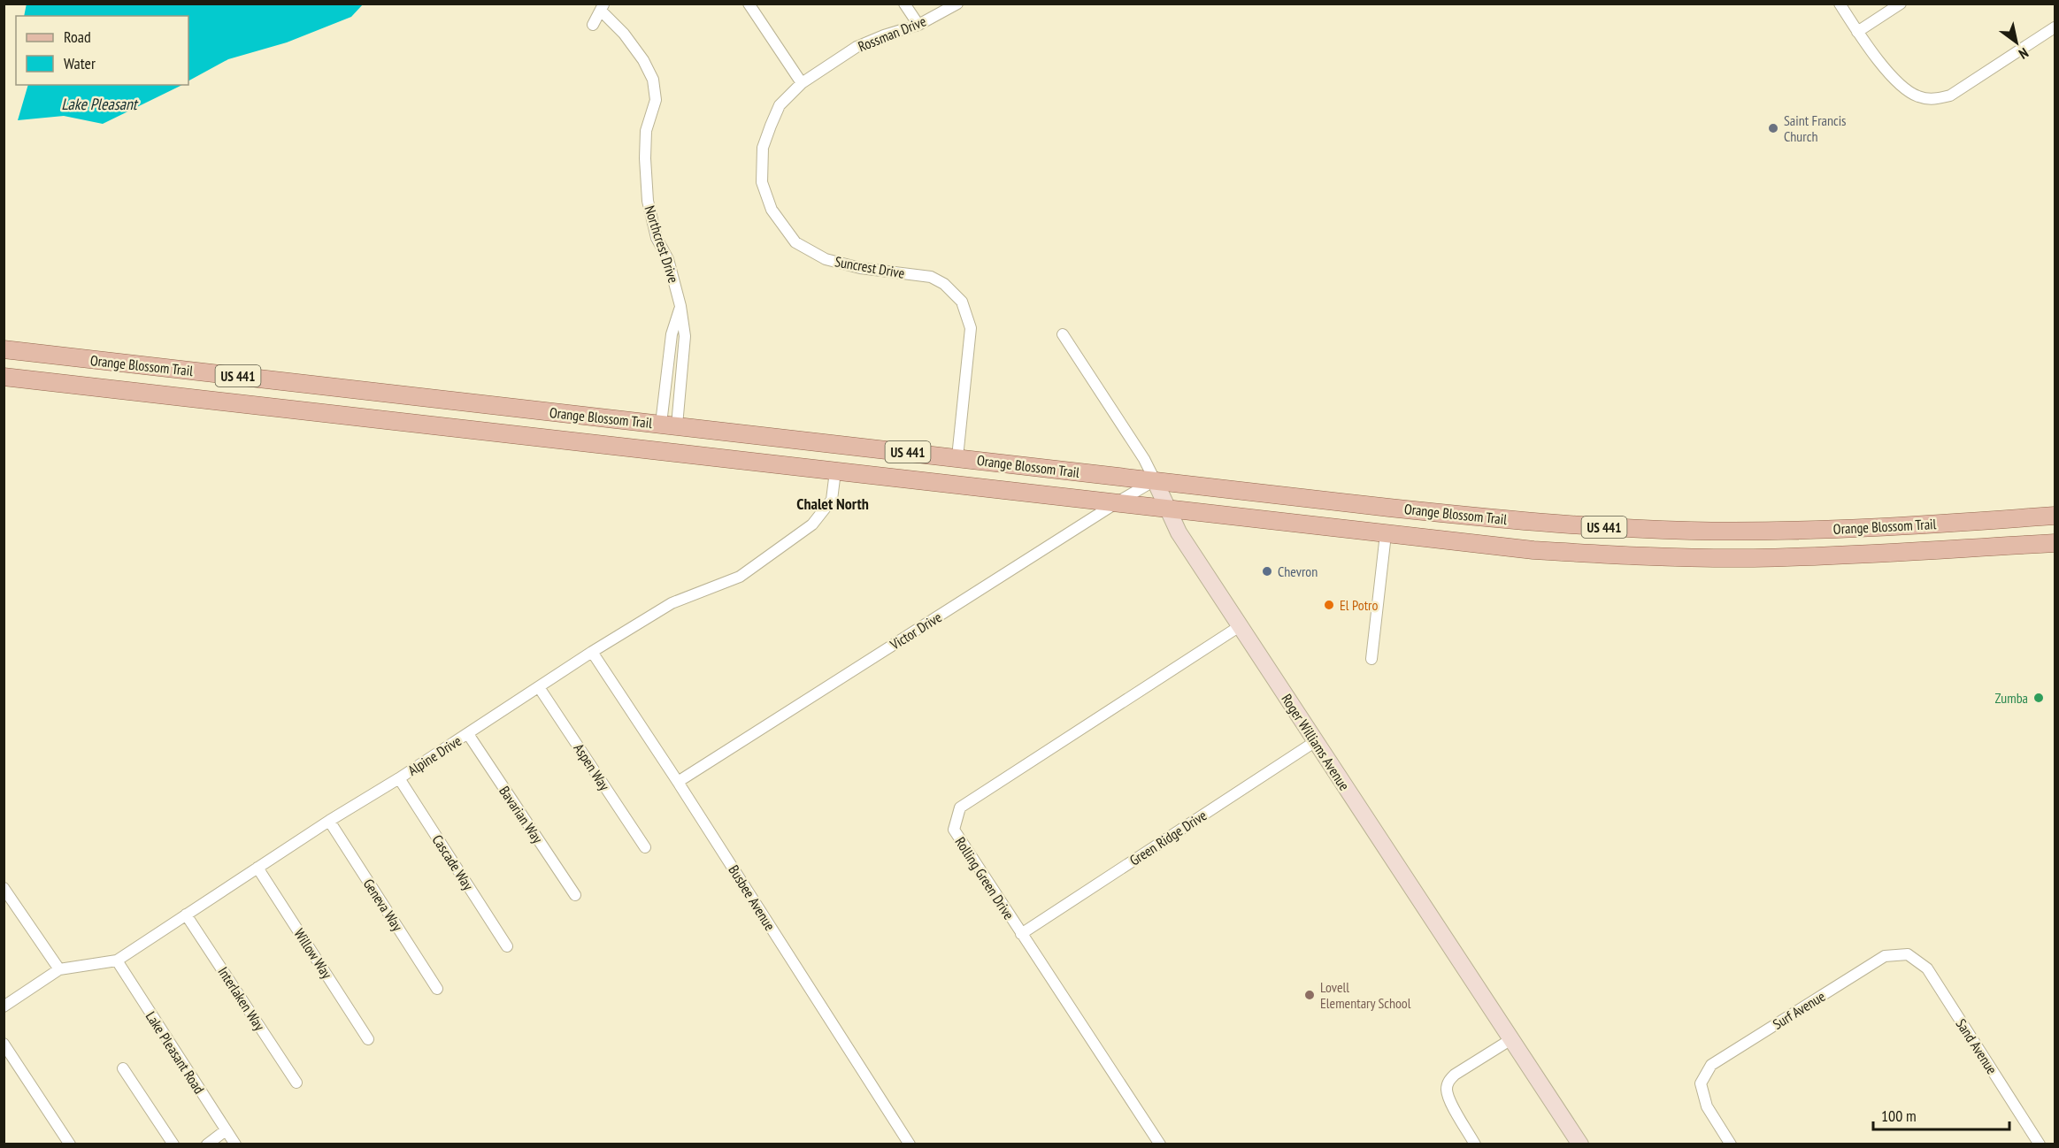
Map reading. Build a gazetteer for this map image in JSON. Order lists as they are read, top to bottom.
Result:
{
  "streets": {
    "main road": ["Orange Blossom Trail", "US 441"],
    "street": [
      "Rossman Drive",
      "Northcrest Drive",
      "Suncrest Drive",
      "Victor Drive",
      "Roger Williams Avenue",
      "Alpine Drive",
      "Aspen Way",
      "Bavarian Way",
      "Green Ridge Drive",
      "Cascade Way",
      "Rolling Green Drive",
      "Busbee Avenue",
      "Geneva Way",
      "Willow Way",
      "Interlaken Way",
      "Surf Avenue",
      "Sand Avenue",
      "Lake Pleasant Road"
    ]
  },
  "crossings": [
    ["Rossman Drive", "Suncrest Drive"],
    ["Northcrest Drive", "Orange Blossom Trail"],
    ["Suncrest Drive", "Orange Blossom Trail"],
    ["Orange Blossom Trail", "Victor Drive"],
    ["Orange Blossom Trail", "Roger Williams Avenue"],
    ["Orange Blossom Trail", "Alpine Drive"],
    ["Victor Drive", "Roger Williams Avenue"],
    ["Victor Drive", "Busbee Avenue"],
    ["Roger Williams Avenue", "Green Ridge Drive"],
    ["Roger Williams Avenue", "Rolling Green Drive"],
    ["Alpine Drive", "Aspen Way"],
    ["Alpine Drive", "Bavarian Way"],
    ["Alpine Drive", "Cascade Way"],
    ["Alpine Drive", "Busbee Avenue"],
    ["Alpine Drive", "Geneva Way"],
    ["Alpine Drive", "Willow Way"],
    ["Alpine Drive", "Interlaken Way"],
    ["Alpine Drive", "Lake Pleasant Road"],
    ["Green Ridge Drive", "Rolling Green Drive"],
    ["Surf Avenue", "Sand Avenue"]
  ],
  "districts": ["Chalet North"],
  "water": ["Lake Pleasant"],
  "places": [
    "Saint Francis Church",
    "Chevron",
    "El Potro",
    "Zumba",
    "Lovell Elementary School"
  ],
  "legend": ["Road", "Water"],
  "scale_bar": "100 m",
  "north": "bottom right"
}
